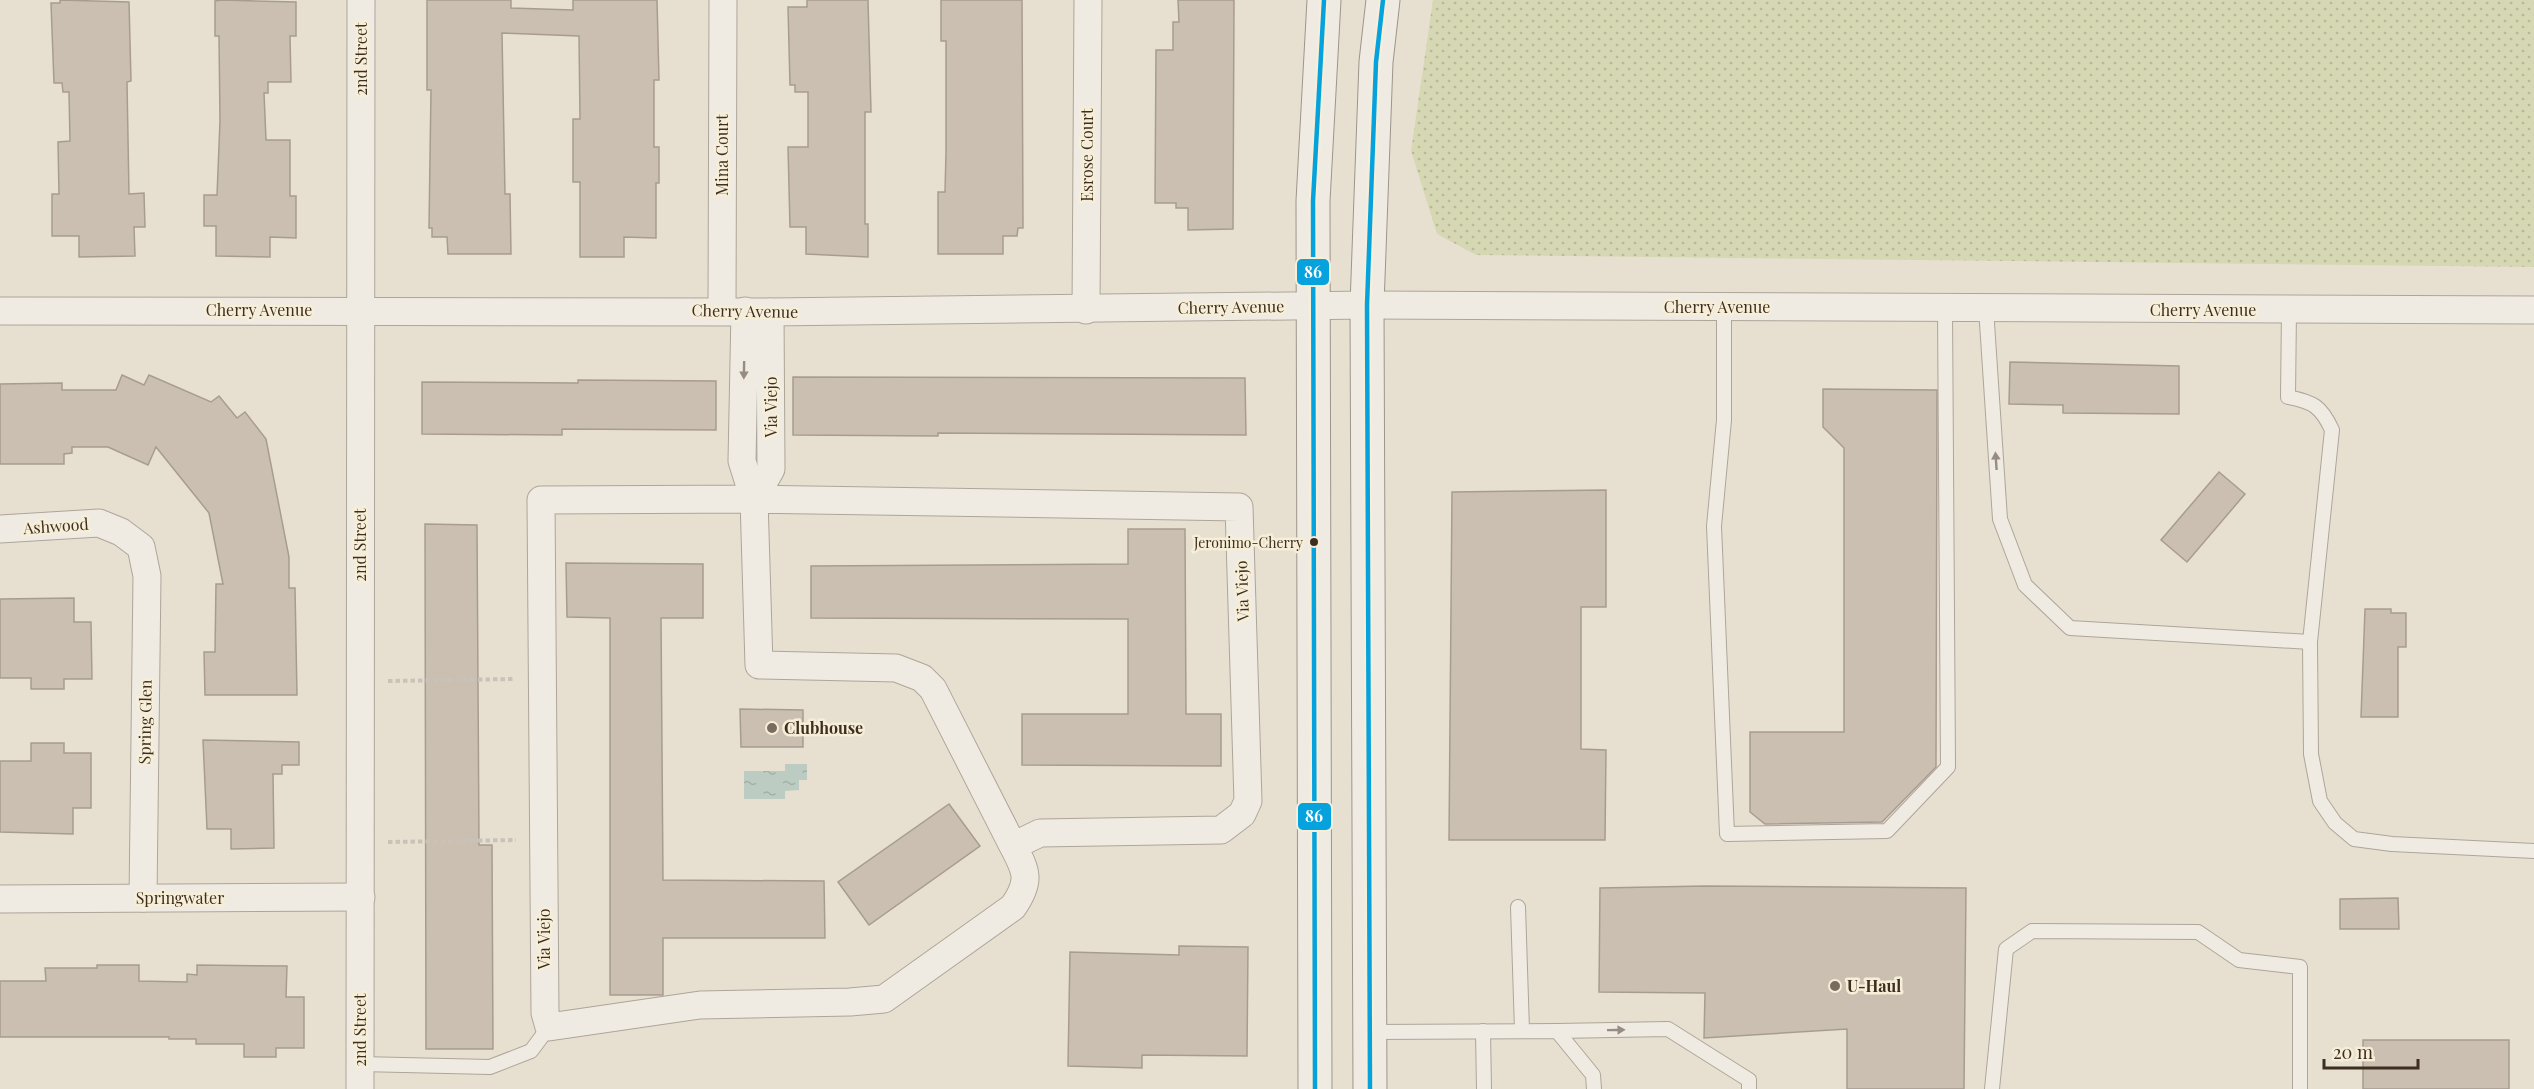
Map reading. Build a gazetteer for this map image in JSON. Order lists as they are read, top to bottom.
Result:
{
  "streets": {
    "street": [
      "2nd Street",
      "Mina Court",
      "Esrose Court",
      "Cherry Avenue",
      "Via Viejo",
      "Ashwood",
      "Spring Glen",
      "Springwater"
    ]
  },
  "crossings": [
    ["2nd Street", "Cherry Avenue"],
    ["2nd Street", "Springwater"],
    ["Mina Court", "Cherry Avenue"],
    ["Mina Court", "Via Viejo"],
    ["Esrose Court", "Cherry Avenue"],
    ["Cherry Avenue", "Via Viejo"],
    ["Ashwood", "Spring Glen"],
    ["Spring Glen", "Springwater"]
  ],
  "places": ["Jeronimo-Cherry", "Clubhouse", "U-Haul"],
  "lines": ["transit line 86"],
  "scale_bar": "20 m"
}
